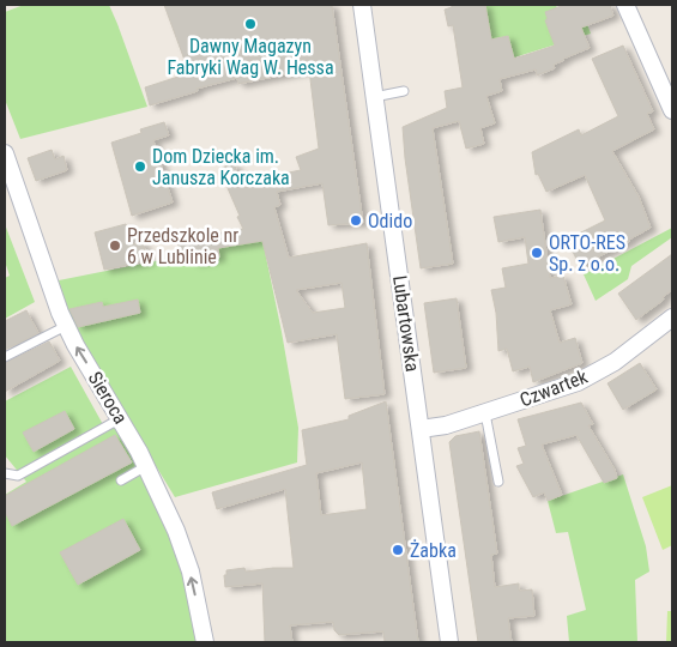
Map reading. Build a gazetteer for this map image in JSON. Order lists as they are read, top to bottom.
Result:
{
  "streets": {
    "street": ["Lubartowska", "Czwartek", "Sieroca"]
  },
  "crossings": [
    ["Lubartowska", "Czwartek"]
  ],
  "one_way": ["Sieroca"],
  "places": [
    "Dawny Magazyn Fabryki Wag W. Hessa",
    "Dom Dziecka im. Janusza Korczaka",
    "Odido",
    "Przedszkole nr 6 w Lublinie",
    "ORTO-RES Sp. z o.o.",
    "Żabka"
  ]
}
